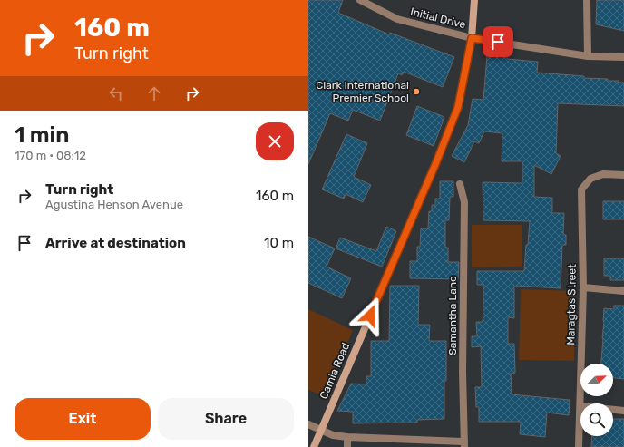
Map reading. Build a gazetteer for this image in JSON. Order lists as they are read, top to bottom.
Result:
{
  "streets": {
    "street": [
      "Initial Drive",
      "Maragtas Street",
      "Samantha Lane",
      "Camia Road"
    ]
  },
  "crossings": [
    ["Initial Drive", "Camia Road"]
  ],
  "places": ["Clark International Premier School"],
  "north": "top right",
  "page": {
    "turn": ["160 m", "Turn right"],
    "heading": ["1 min", "170 m · 08:12"],
    "list": [
      {
        "name": "Turn right",
        "note": "Agustina Henson Avenue",
        "value": "160 m"
      },
      {
        "name": "Arrive at destination",
        "value": "10 m"
      }
    ],
    "buttons": ["Exit", "Share"]
  }
}
